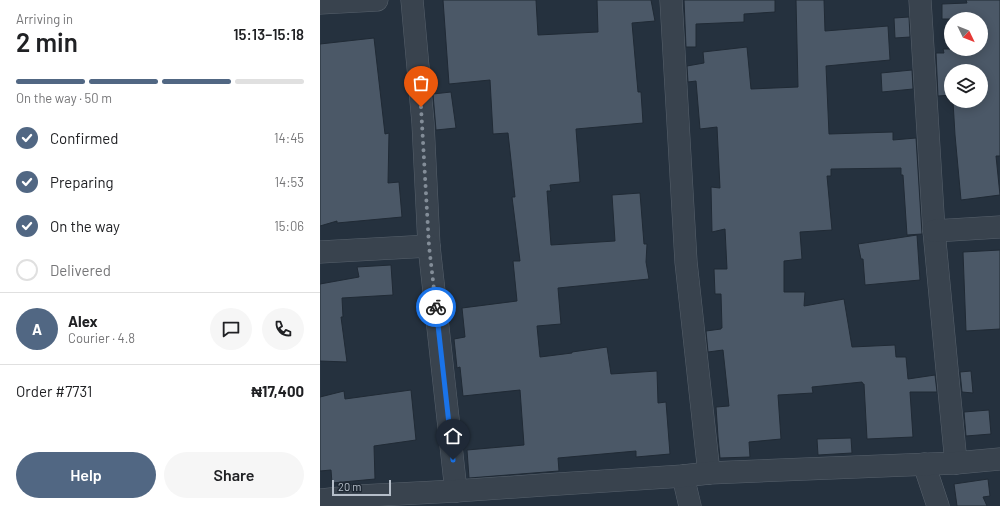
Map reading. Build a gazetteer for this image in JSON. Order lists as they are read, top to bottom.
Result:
{
  "scale_bar": "20 m",
  "north": "bottom right",
  "page": {
    "heading": ["2 min", "Arriving in", "15:13–15:18"],
    "panel": [
      "Alex",
      "Courier · 4.8",
      "Order #7731",
      "₦17,400"
    ],
    "bar": "On the way · 50 m",
    "list": [
      ["Confirmed", "14:45"],
      ["Preparing", "14:53"],
      ["On the way", "15:06"],
      "Delivered"
    ],
    "round": "A",
    "buttons": ["Help", "Share"],
    "scale": "20 m"
  }
}
